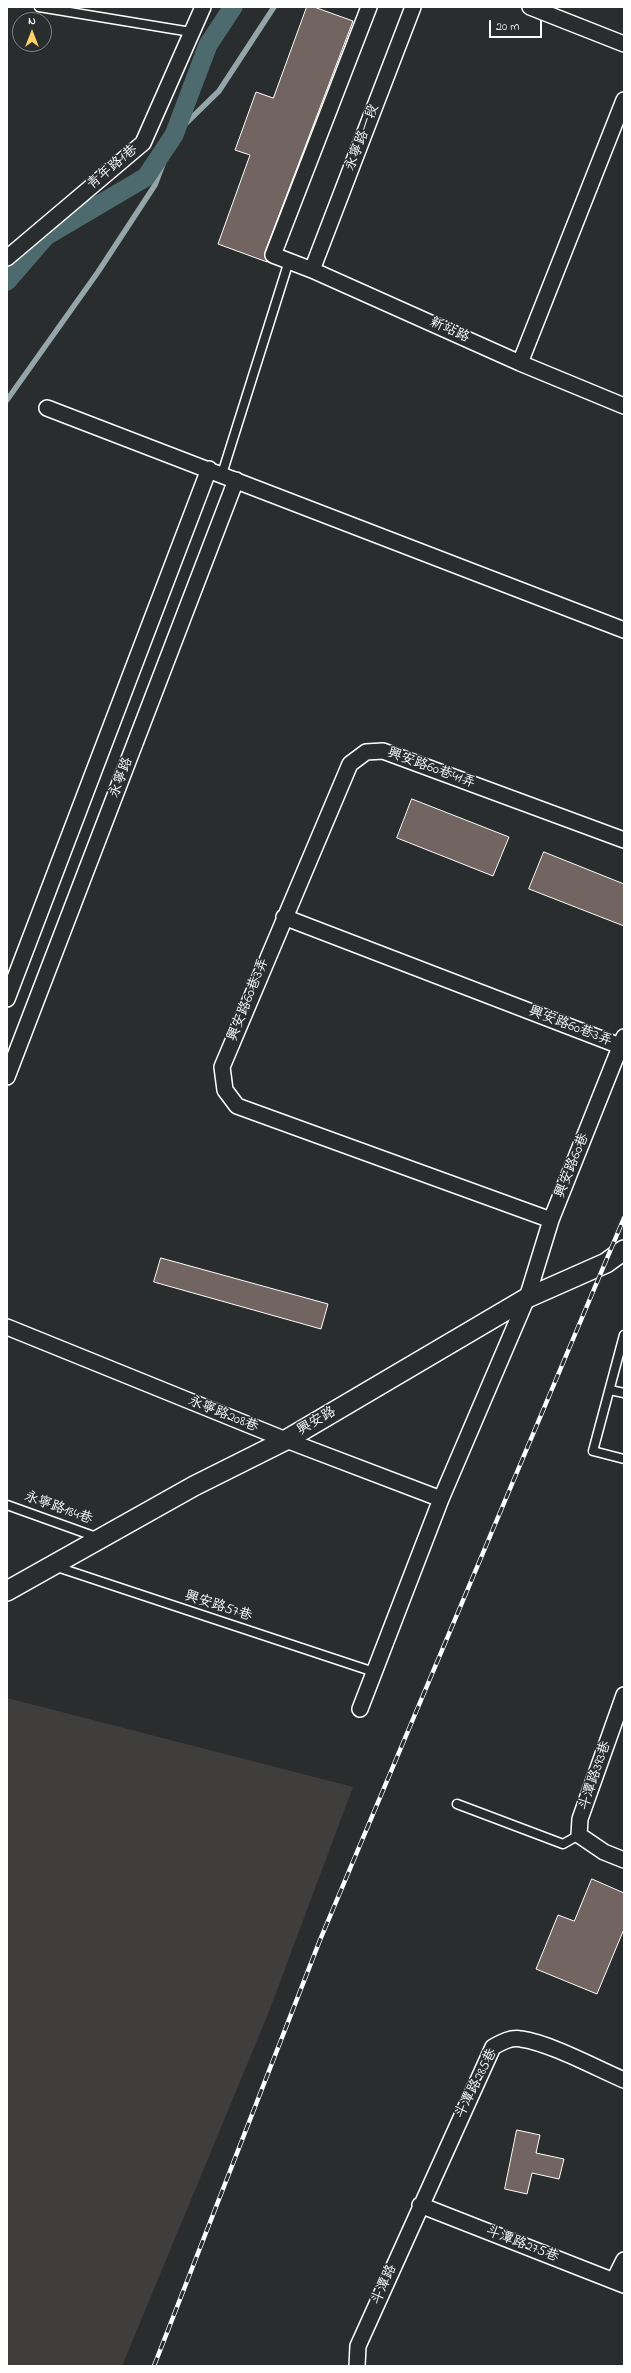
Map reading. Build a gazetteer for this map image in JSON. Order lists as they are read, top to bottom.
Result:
{
  "streets": {
    "street": [
      "永寧路一段",
      "青年路1巷",
      "新站路",
      "興安路60巷41弄",
      "永寧路",
      "興安路60巷3弄",
      "興安路60巷",
      "永寧路208巷",
      "興安路",
      "斗潭路393巷",
      "斗潭路285巷",
      "斗潭路275巷",
      "斗潭路"
    ],
    "lane": ["永寧路184巷", "興安路57巷"]
  },
  "crossings": [
    ["永寧路一段", "新站路"],
    ["興安路60巷41弄", "興安路60巷3弄"],
    ["興安路60巷3弄", "興安路60巷"],
    ["興安路60巷", "永寧路208巷"],
    ["興安路60巷", "興安路"],
    ["興安路60巷", "興安路57巷"],
    ["永寧路208巷", "興安路"],
    ["興安路", "永寧路184巷"],
    ["興安路", "興安路57巷"],
    ["斗潭路285巷", "斗潭路275巷"],
    ["斗潭路285巷", "斗潭路"],
    ["斗潭路275巷", "斗潭路"]
  ],
  "scale_bar": "20 m",
  "north": "top"
}
